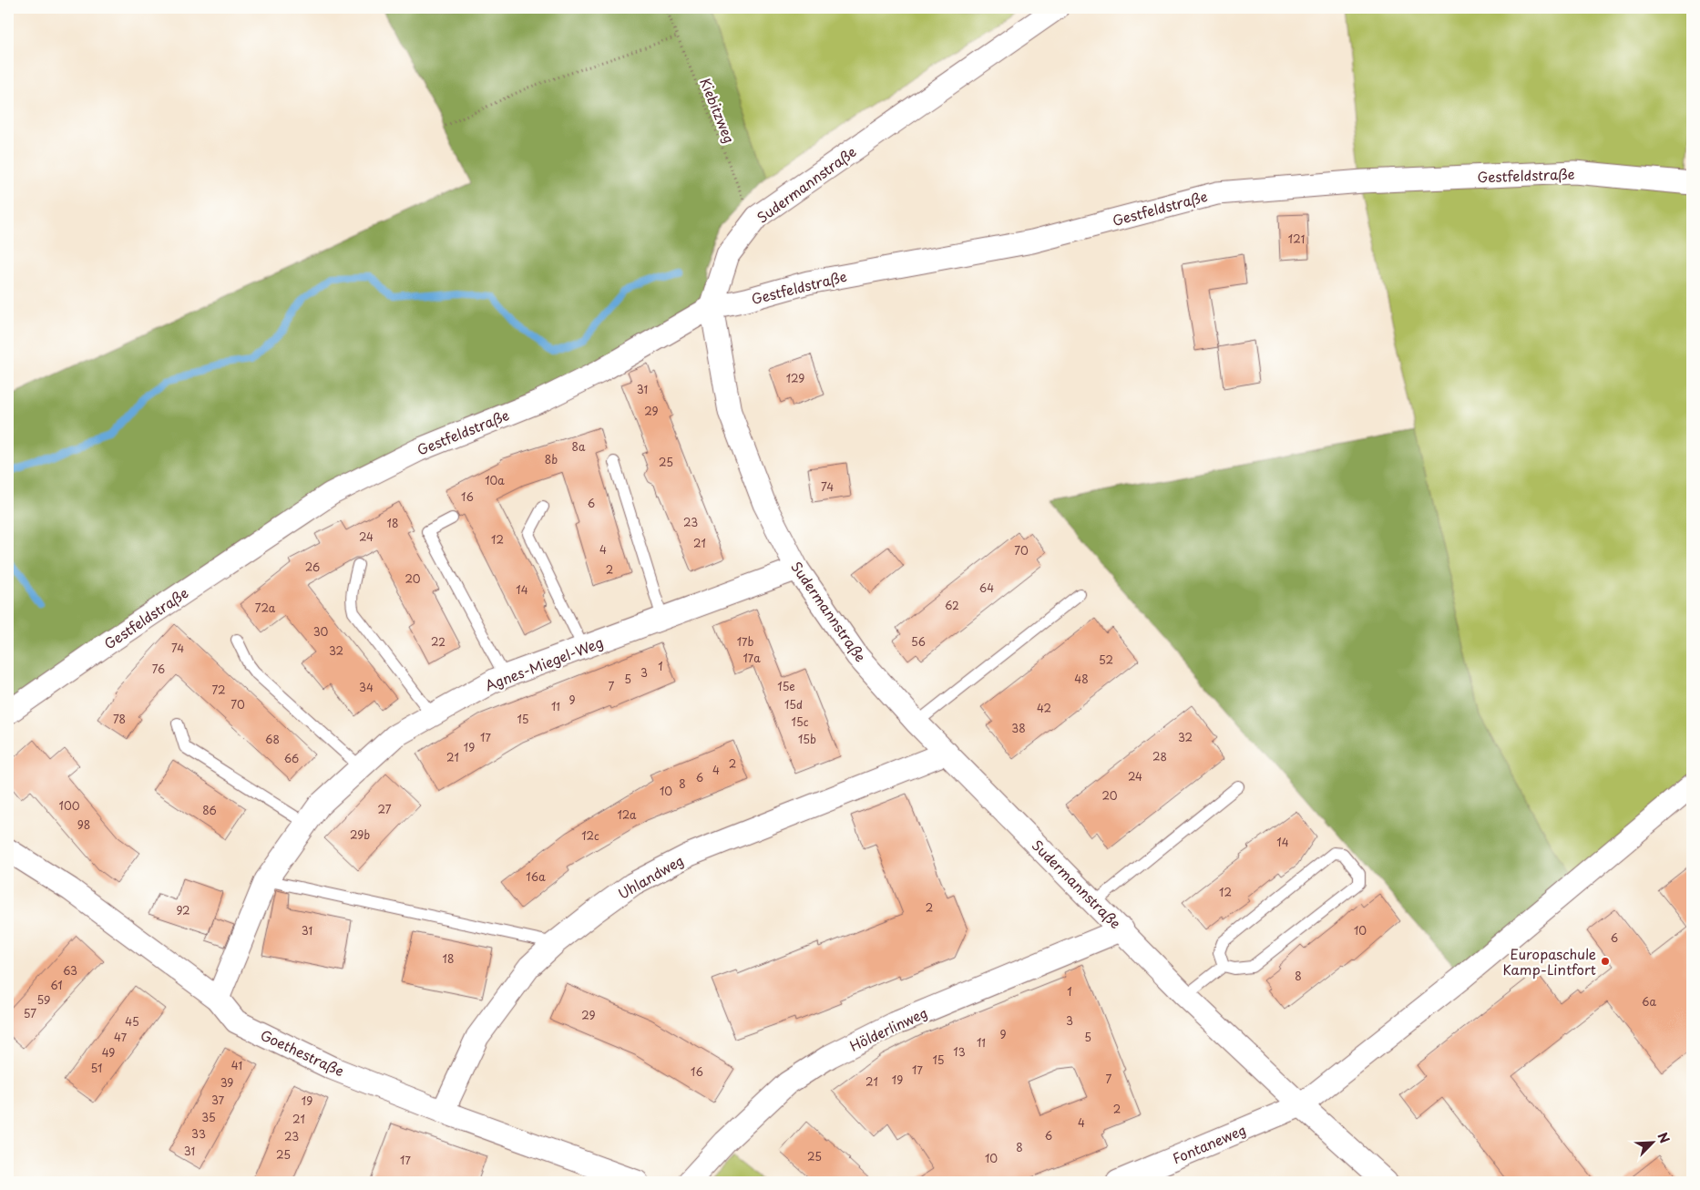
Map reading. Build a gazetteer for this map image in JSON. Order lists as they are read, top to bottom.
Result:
{
  "streets": {
    "street": [
      "Gestfeldstraße",
      "Sudermannstraße",
      "Agnes-Miegel-Weg",
      "Uhlandweg",
      "Hölderlinweg",
      "Goethestraße",
      "Fontaneweg"
    ],
    "path": ["Kiebitzweg"]
  },
  "crossings": [
    ["Kiebitzweg", "Sudermannstraße"],
    ["Gestfeldstraße", "Sudermannstraße"],
    ["Sudermannstraße", "Agnes-Miegel-Weg"],
    ["Sudermannstraße", "Uhlandweg"],
    ["Sudermannstraße", "Hölderlinweg"],
    ["Sudermannstraße", "Fontaneweg"],
    ["Agnes-Miegel-Weg", "Goethestraße"],
    ["Uhlandweg", "Goethestraße"]
  ],
  "places": ["Europaschule Kamp-Lintfort"],
  "house_numbers": [
    "121",
    "129",
    "31",
    "29",
    "8a",
    "8b",
    "25",
    "10a",
    "74",
    "16",
    "6",
    "23",
    "18",
    "24",
    "12",
    "21",
    "4",
    "70",
    "26",
    "2",
    "20",
    "64",
    "14",
    "62",
    "72a",
    "30",
    "22",
    "17b",
    "56",
    "74",
    "32",
    "17a",
    "52",
    "1",
    "76",
    "3",
    "5",
    "48",
    "7",
    "15e",
    "34",
    "72",
    "9",
    "70",
    "15d",
    "11",
    "42",
    "78",
    "15",
    "15c",
    "38",
    "17",
    "32",
    "68",
    "15b",
    "19",
    "28",
    "21",
    "66",
    "2",
    "4",
    "24",
    "6",
    "8",
    "10",
    "20",
    "100",
    "27",
    "86",
    "12a",
    "98",
    "29b",
    "12c",
    "14",
    "16a",
    "12",
    "2",
    "92",
    "31",
    "10",
    "6",
    "18",
    "63",
    "8",
    "61",
    "1",
    "59",
    "6a",
    "57",
    "29",
    "3",
    "45",
    "9",
    "47",
    "5",
    "11",
    "13",
    "49",
    "15",
    "41",
    "51",
    "17",
    "16",
    "7",
    "19",
    "21",
    "39",
    "37",
    "19",
    "2",
    "35",
    "21",
    "4",
    "33",
    "6",
    "23",
    "8",
    "31",
    "25",
    "25",
    "10",
    "17"
  ],
  "north": "top right"
}
